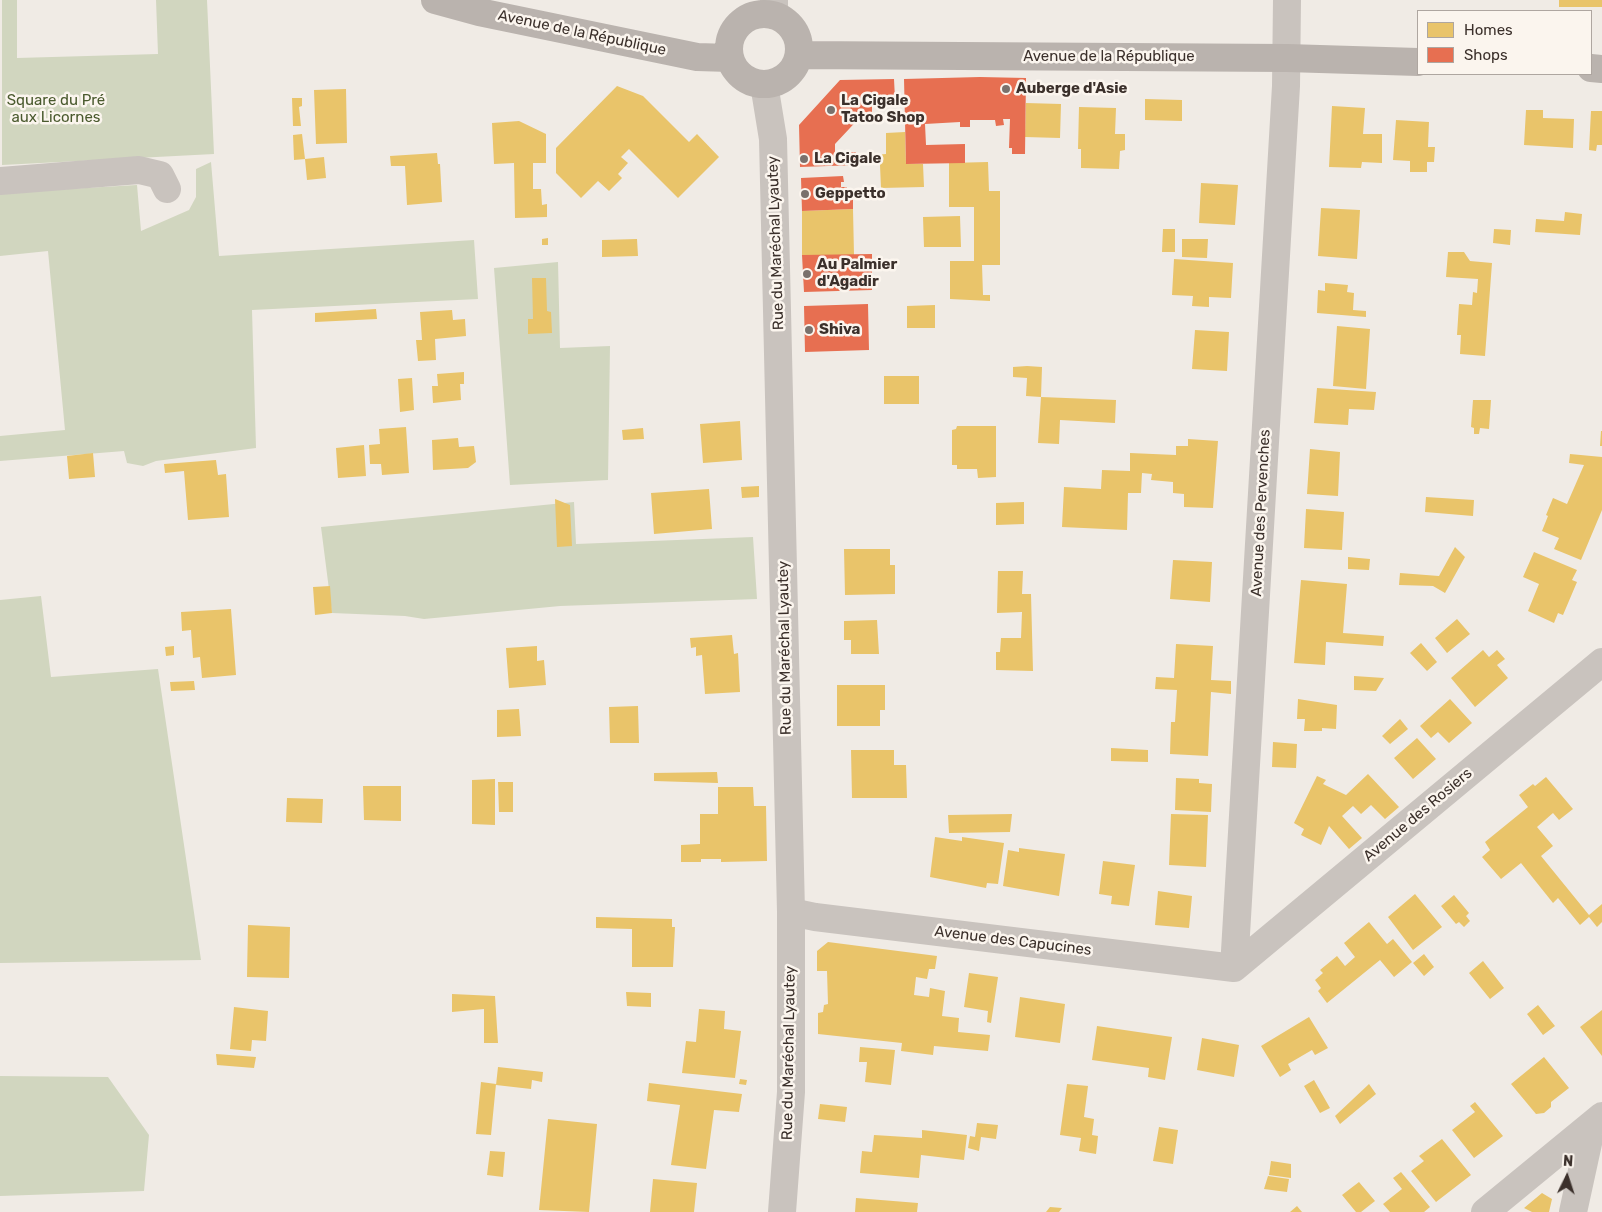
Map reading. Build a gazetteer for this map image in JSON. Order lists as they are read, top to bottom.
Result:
{
  "streets": {
    "main road": ["Avenue de la République"],
    "street": [
      "Rue du Maréchal Lyautey",
      "Avenue des Pervenches",
      "Avenue des Rosiers",
      "Avenue des Capucines"
    ]
  },
  "crossings": [
    ["Avenue de la République", "Rue du Maréchal Lyautey"],
    ["Avenue de la République", "Avenue des Pervenches"],
    ["Rue du Maréchal Lyautey", "Avenue des Capucines"],
    ["Avenue des Pervenches", "Avenue des Rosiers"],
    ["Avenue des Pervenches", "Avenue des Capucines"],
    ["Avenue des Rosiers", "Avenue des Capucines"]
  ],
  "parks": ["Square du Pré aux Licornes"],
  "places": [
    "Auberge d'Asie",
    "La Cigale Tatoo Shop",
    "La Cigale",
    "Geppetto",
    "Au Palmier d'Agadir",
    "Shiva"
  ],
  "legend": ["Homes", "Shops"],
  "north": "top"
}
